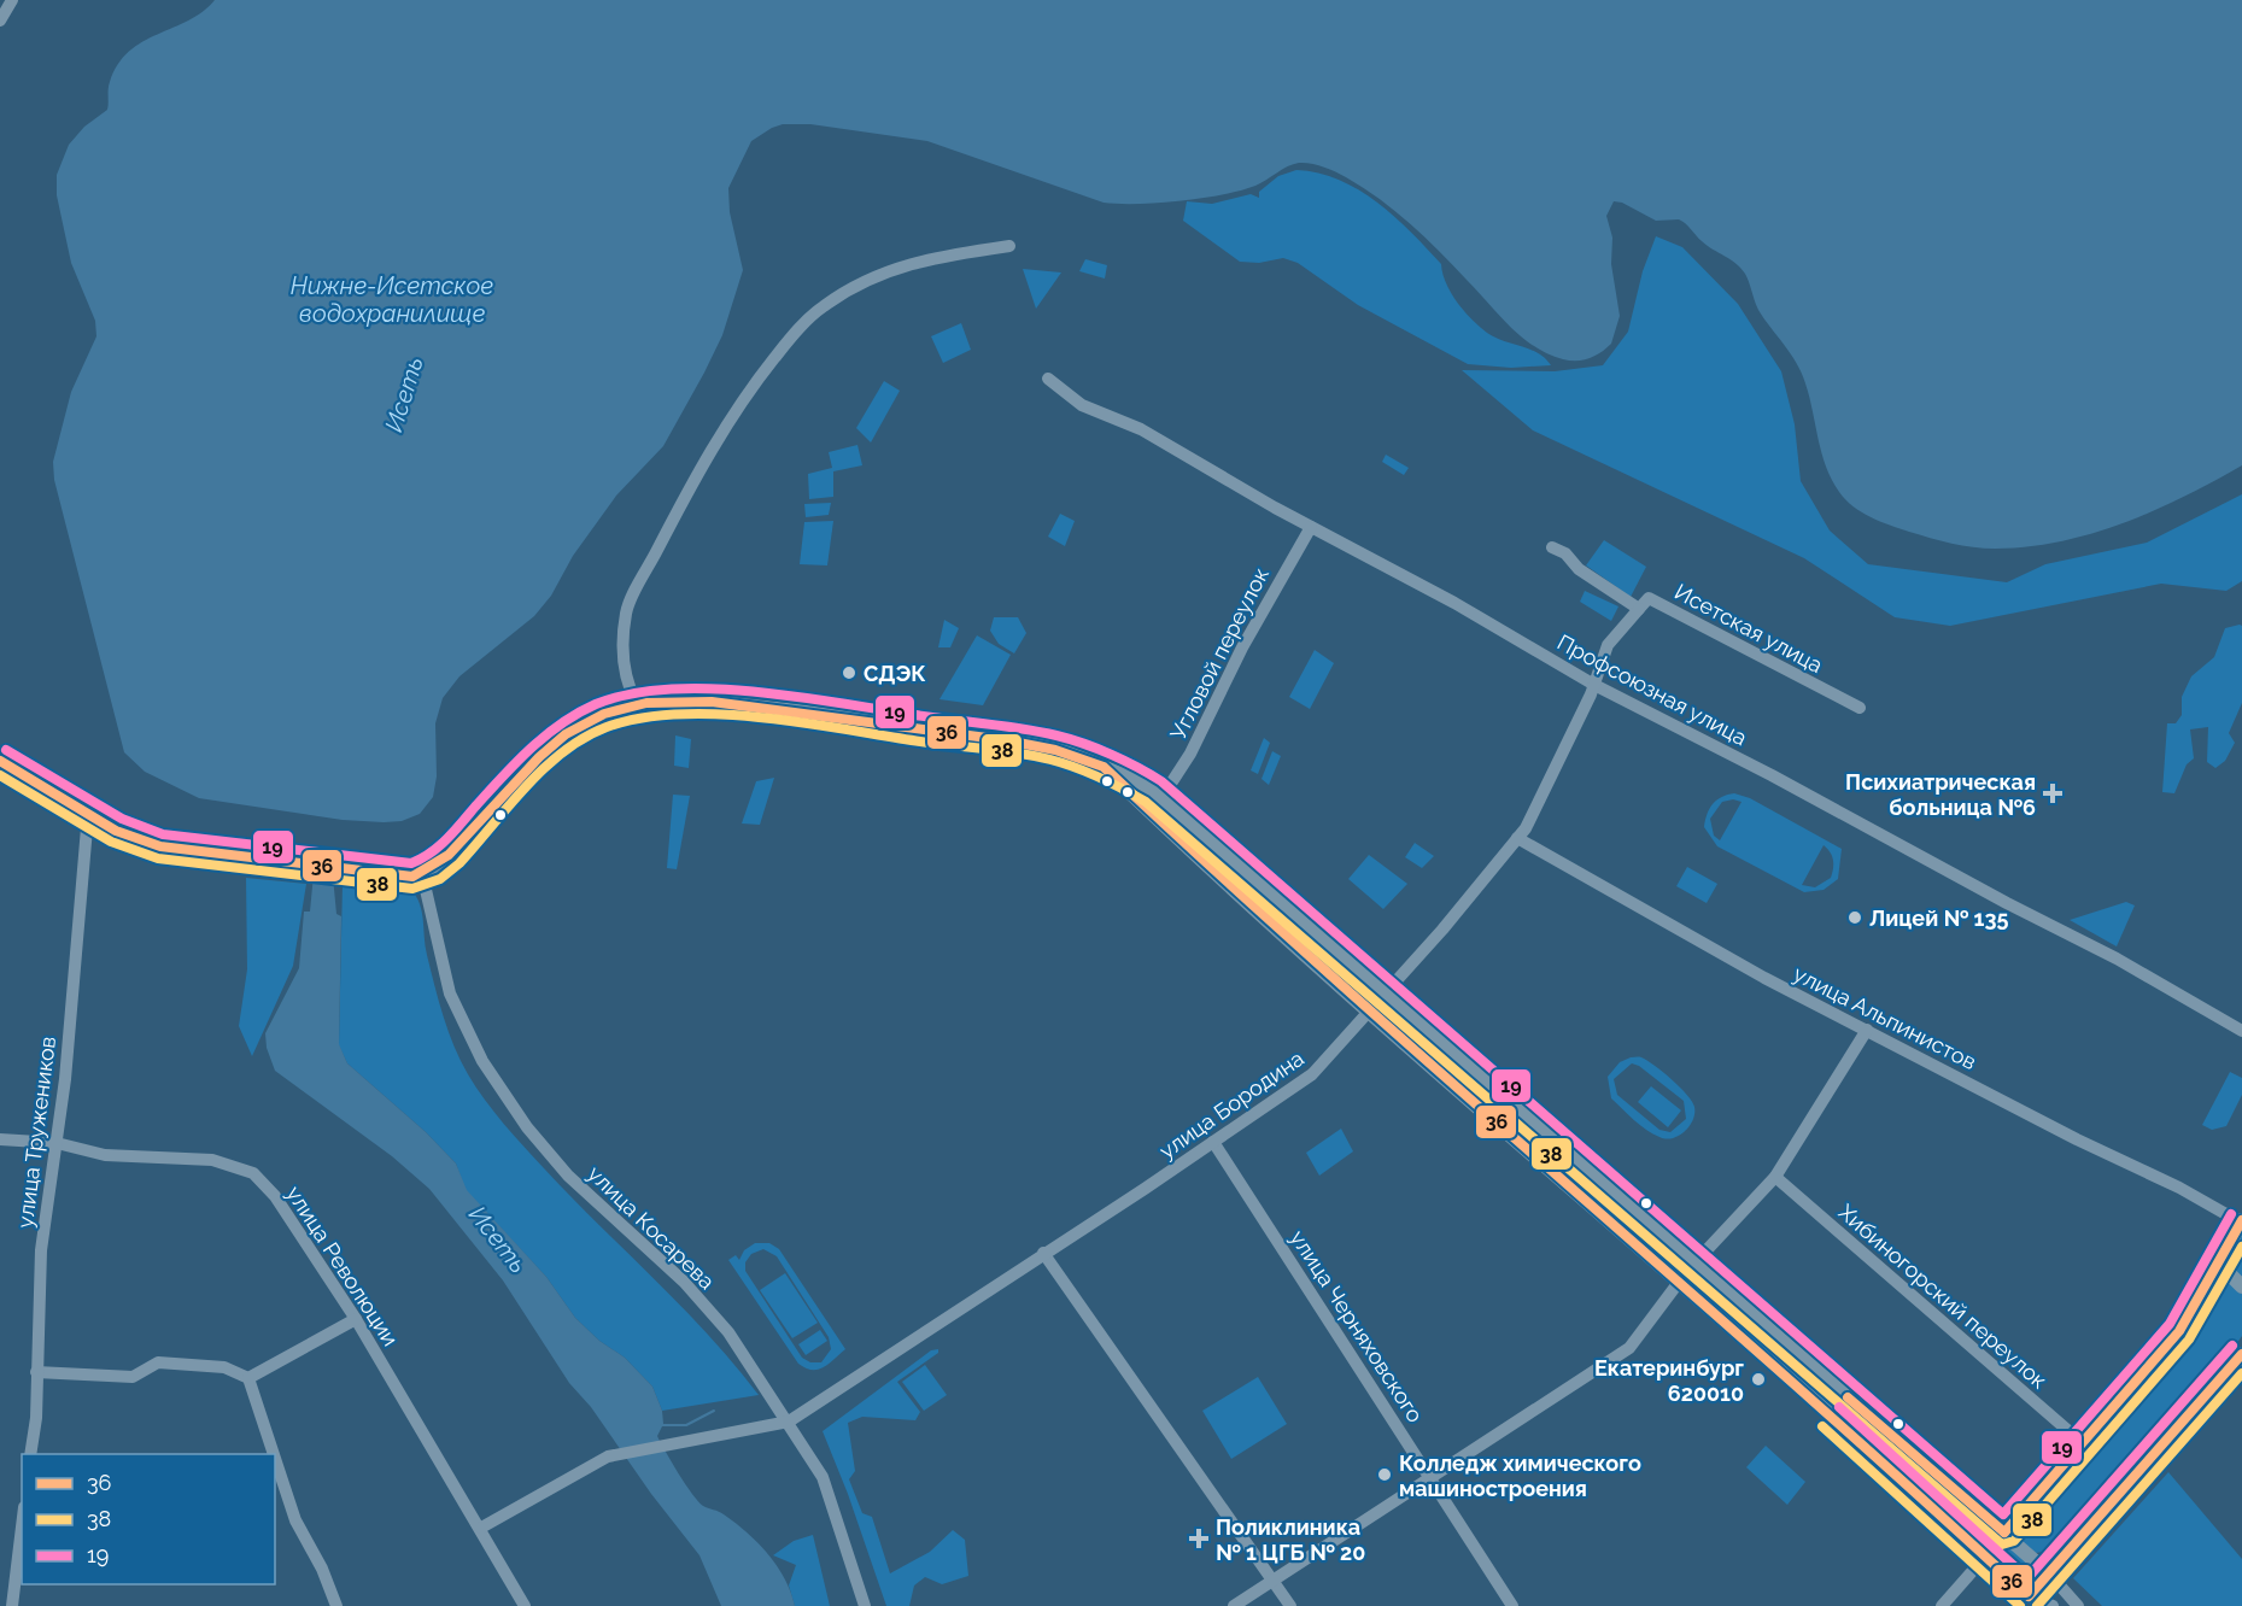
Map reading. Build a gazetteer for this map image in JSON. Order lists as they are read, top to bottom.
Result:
{
  "streets": {
    "street": [
      "Исетская улица",
      "Угловой переулок",
      "Профсоюзная улица",
      "улица Альпинистов",
      "улица Бородина",
      "улица Тружеников",
      "улица Косарева",
      "улица Революции",
      "Хибиногорский переулок",
      "улица Черняховского"
    ]
  },
  "crossings": [
    ["Исетская улица", "улица Бородина"],
    ["Угловой переулок", "Профсоюзная улица"],
    ["Профсоюзная улица", "улица Бородина"],
    ["улица Альпинистов", "улица Бородина"],
    ["улица Бородина", "улица Косарева"],
    ["улица Бородина", "улица Революции"],
    ["улица Бородина", "улица Черняховского"],
    ["улица Тружеников", "улица Революции"]
  ],
  "water": ["Нижне-Исетское водохранилище", "Исеть"],
  "places": {
    "other": [
      "СДЭК",
      "Лицей № 135",
      "Екатеринбург 620010",
      "Колледж химического машиностроения"
    ],
    "health": ["Психиатрическая больница №6", "Поликлиника № 1 ЦГБ № 20"]
  },
  "lines": ["transit line 19", "transit line 36", "transit line 38"],
  "legend": ["36", "38", "19"]
}
